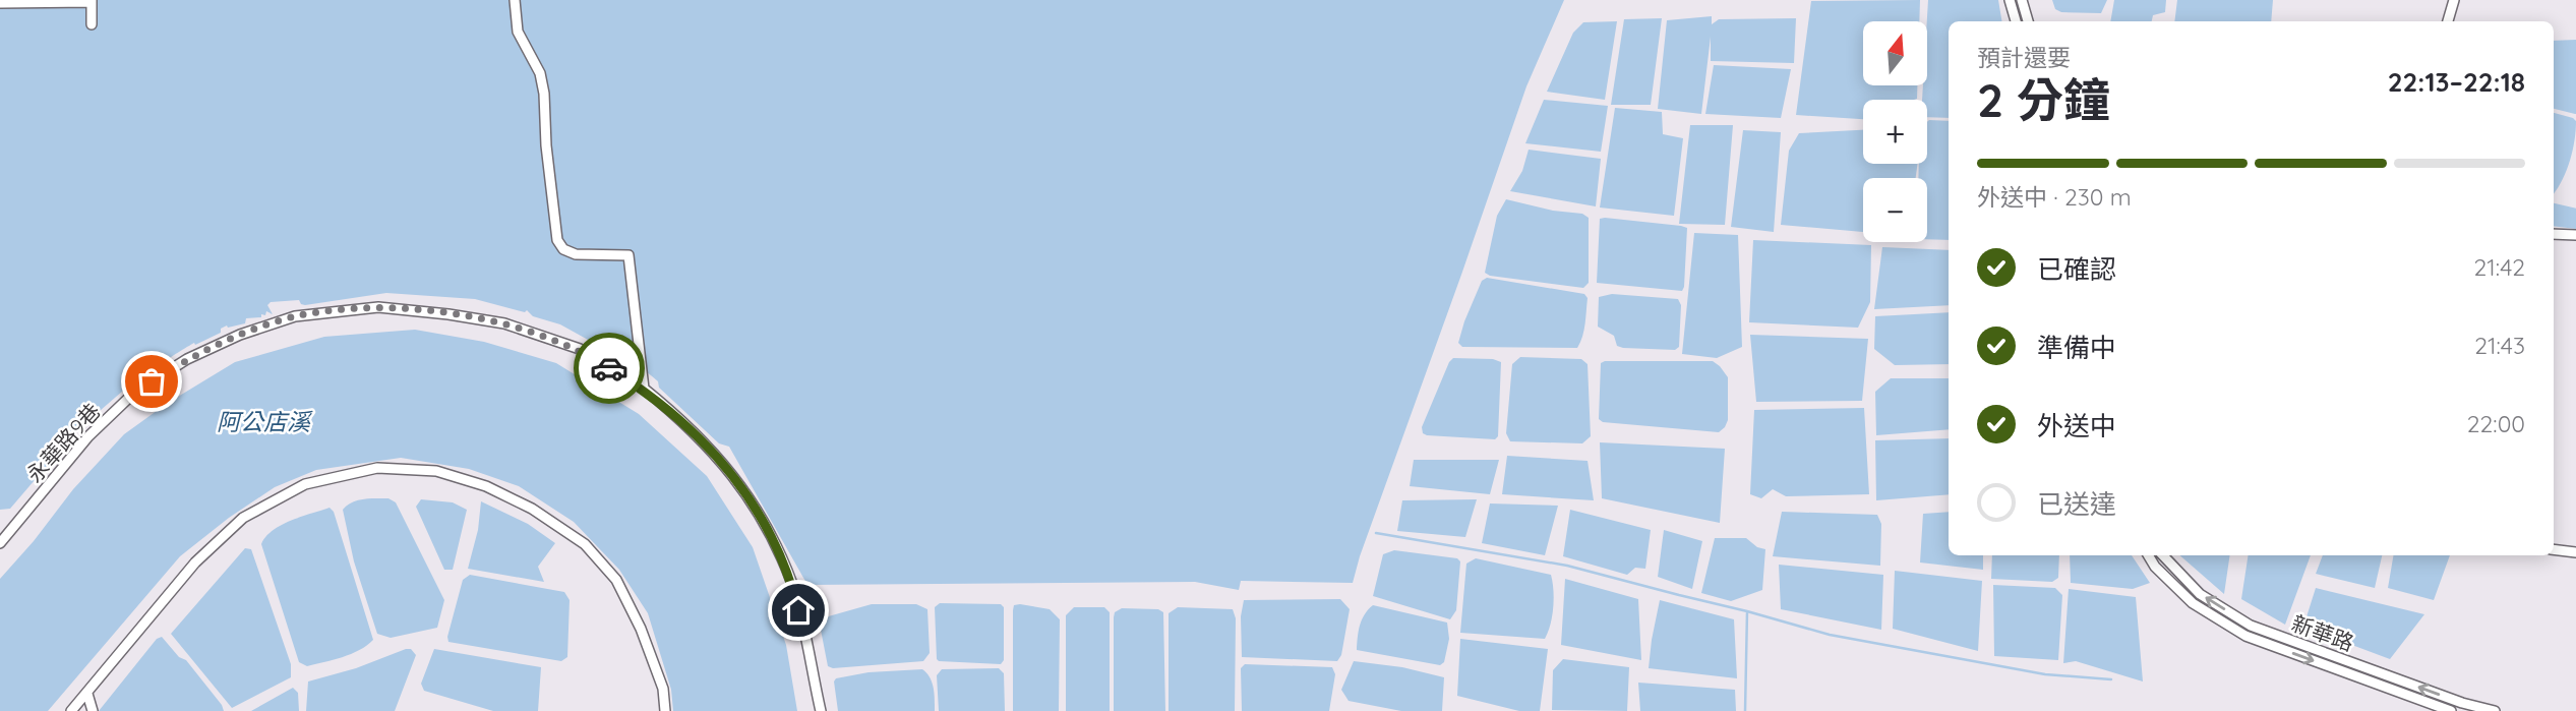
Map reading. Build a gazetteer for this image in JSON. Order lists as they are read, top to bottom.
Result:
{
  "streets": {
    "street": ["永華路9巷", "新華路"]
  },
  "water": ["阿公店溪"],
  "north": "top",
  "page": {
    "map_buttons": ["+", "−"],
    "heading": ["2 分鐘", "預計還要", "22:13–22:18"],
    "bar": "外送中 · 230 m",
    "list": [
      ["已確認", "21:42"],
      ["準備中", "21:43"],
      ["外送中", "22:00"],
      "已送達"
    ]
  }
}
